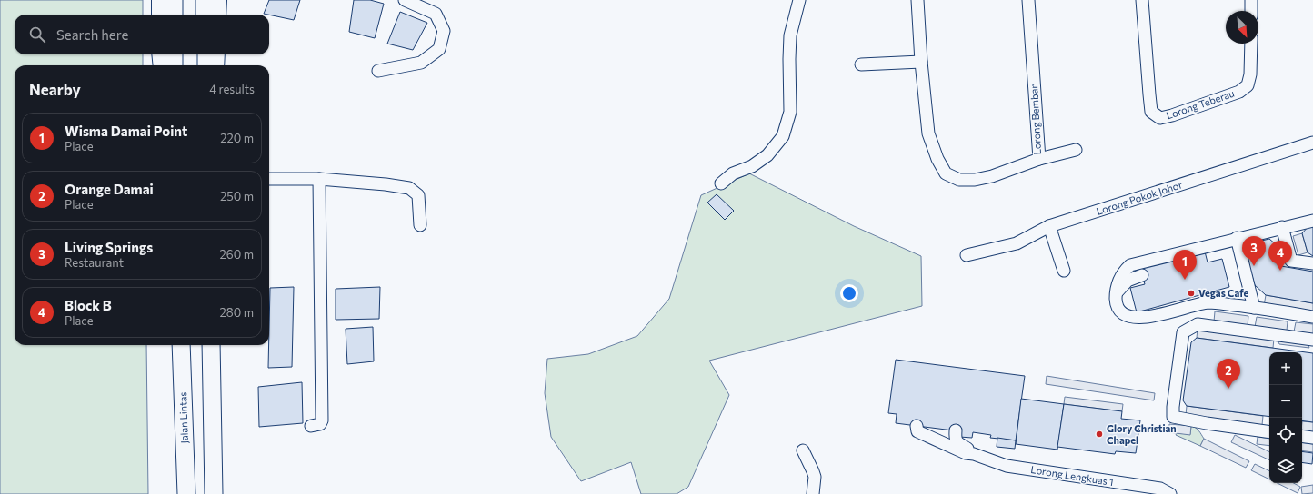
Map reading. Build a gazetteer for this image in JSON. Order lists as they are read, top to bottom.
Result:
{
  "streets": {
    "highway": ["Jalan Lintas"],
    "street": [
      "Lorong Teberau",
      "Lorong Bemban",
      "Lorong Pokok Johor",
      "Lorong Lengkuas 1"
    ]
  },
  "places": ["Vegas Cafe", "Glory Christian Chapel"],
  "north": "bottom right",
  "page": {
    "search": "Search here",
    "heading": ["Nearby", "4 results"],
    "list": [
      {
        "mark": "1",
        "name": "Wisma Damai Point",
        "note": "Place",
        "value": "220 m"
      },
      {
        "mark": "2",
        "name": "Orange Damai",
        "note": "Place",
        "value": "250 m"
      },
      {
        "mark": "3",
        "name": "Living Springs",
        "note": "Restaurant",
        "value": "260 m"
      },
      {
        "mark": "4",
        "name": "Block B",
        "note": "Place",
        "value": "280 m"
      }
    ],
    "pins": [
      "3",
      "4",
      "1",
      "2"
    ],
    "map_buttons": ["+", "−"]
  }
}
